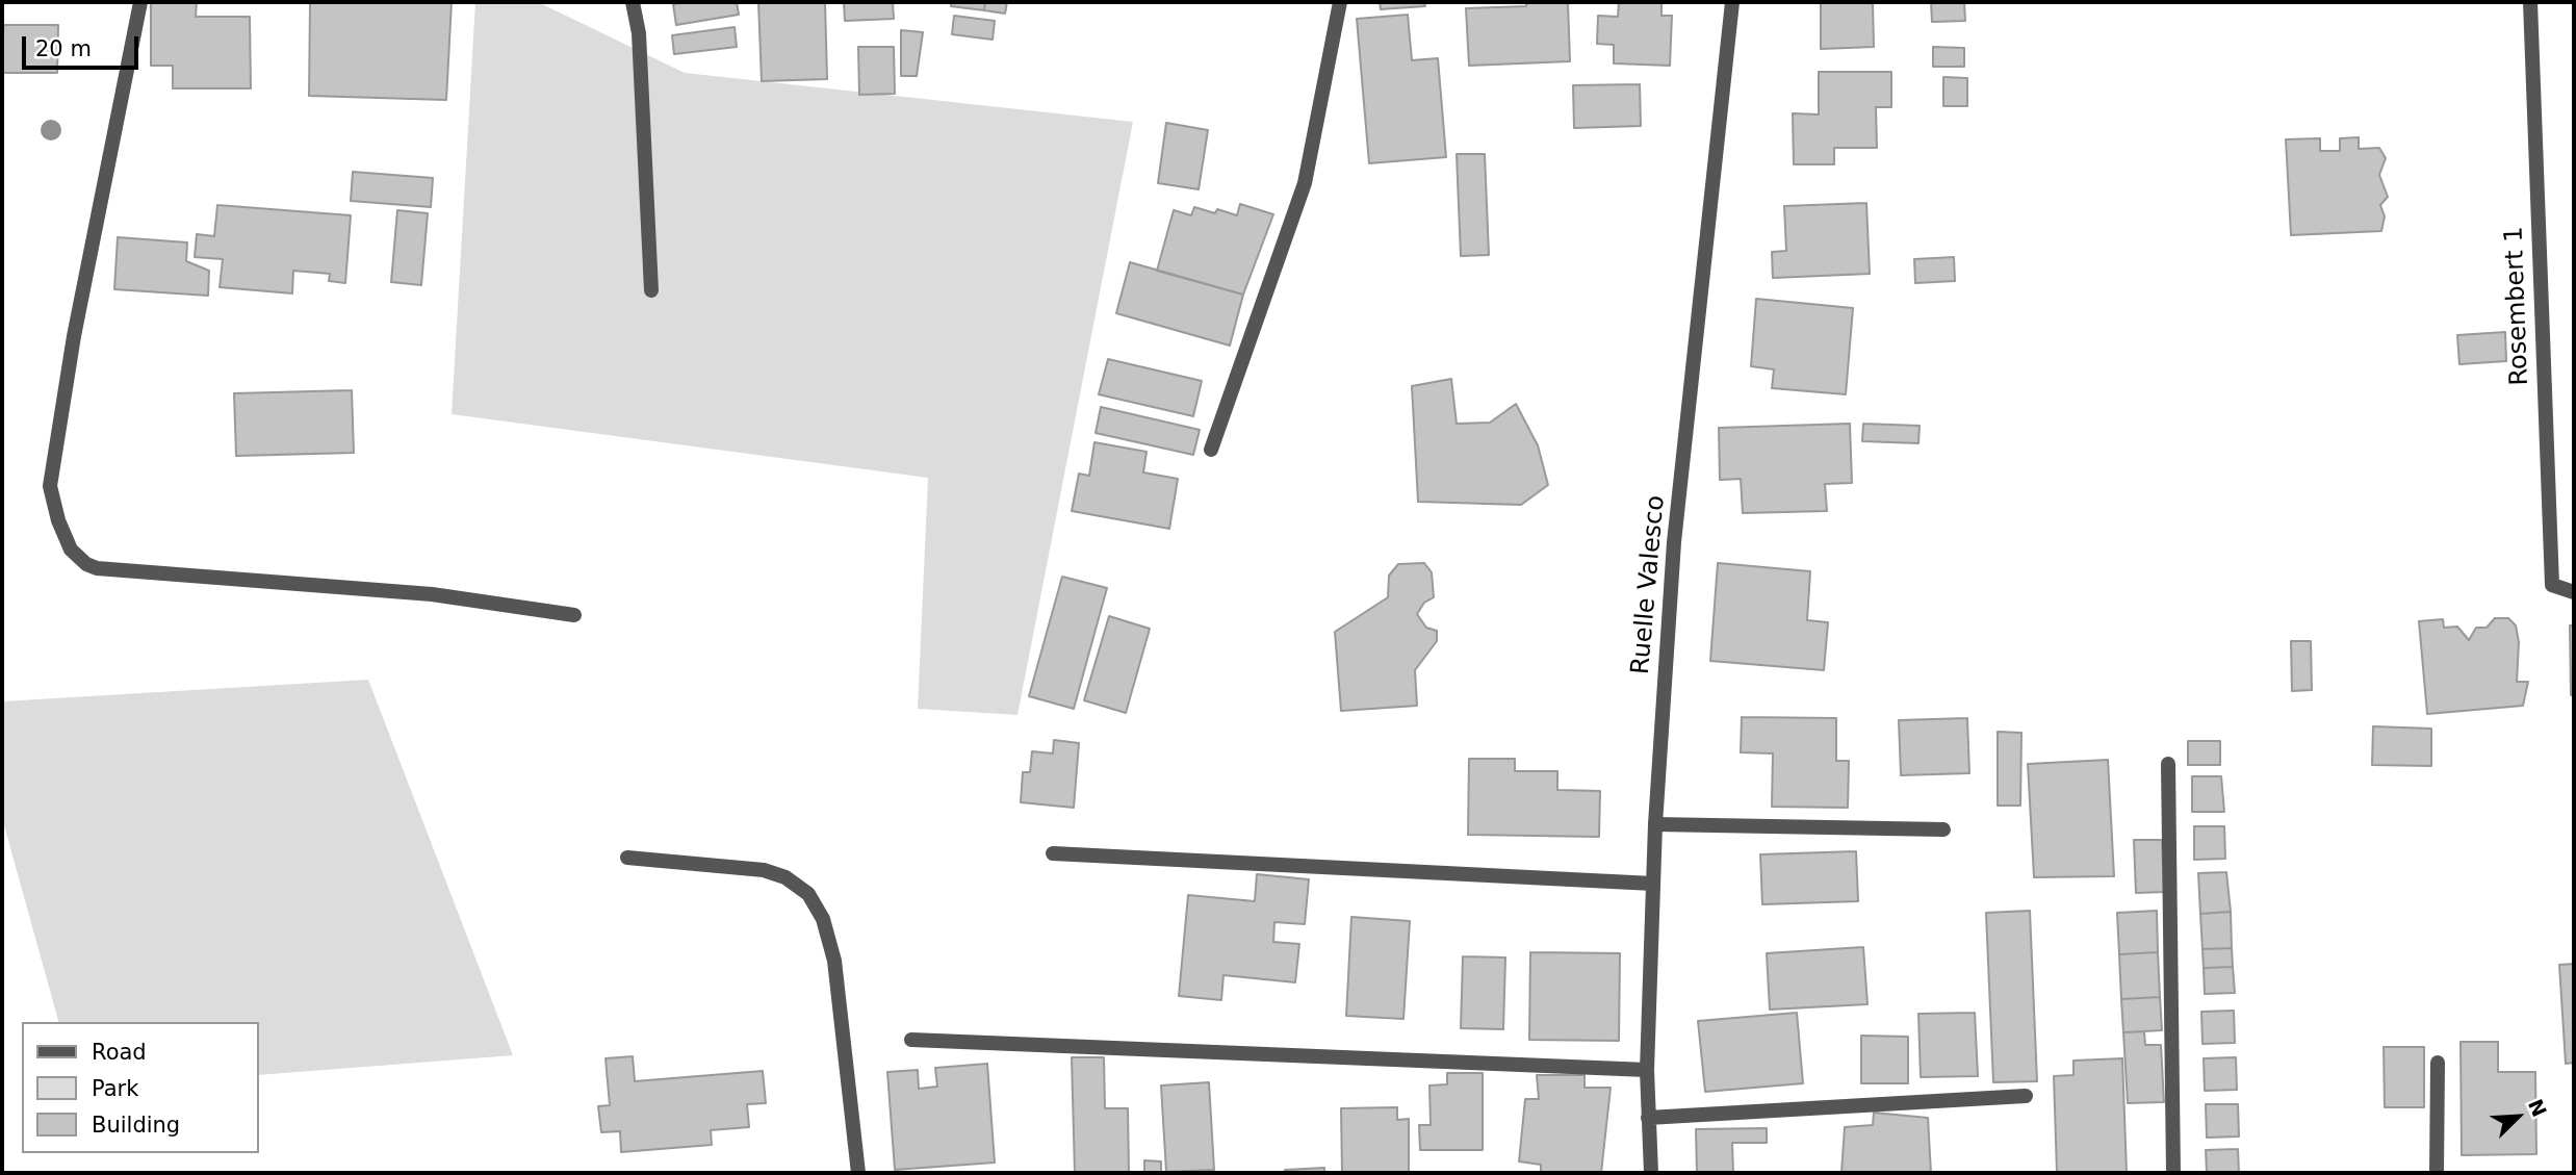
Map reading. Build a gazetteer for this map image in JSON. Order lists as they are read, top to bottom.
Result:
{
  "streets": {
    "street": ["Rosembert 1", "Ruelle Valesco"]
  },
  "legend": ["Road", "Park", "Building"],
  "scale_bar": "20 m",
  "north": "top right"
}
